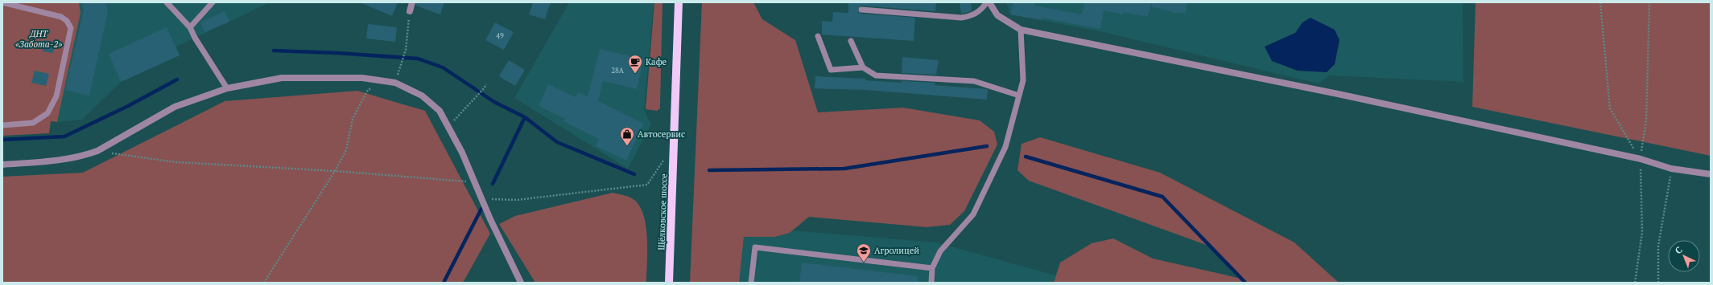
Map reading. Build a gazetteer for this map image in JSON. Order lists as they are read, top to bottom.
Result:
{
  "streets": {
    "main road": ["Щёлковское шоссе"]
  },
  "parks": ["ДНТ «Забота-2»"],
  "places": {
    "cafe": ["Кафе"],
    "shop": ["Автосервис"],
    "school or university": ["Агролицей"]
  },
  "house_numbers": ["49", "28А"],
  "north": "top left"
}
